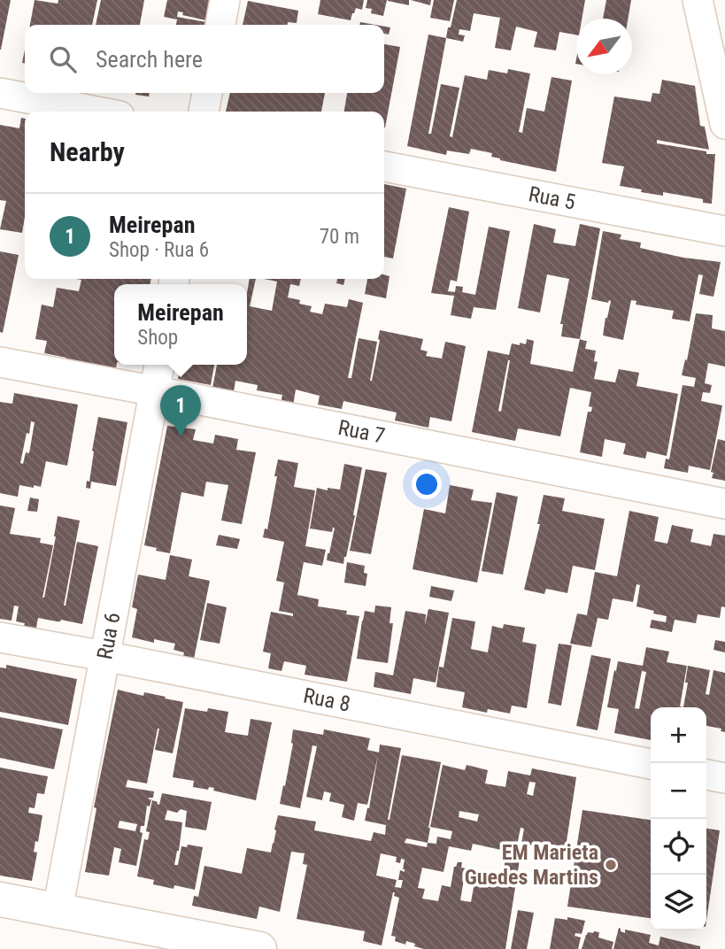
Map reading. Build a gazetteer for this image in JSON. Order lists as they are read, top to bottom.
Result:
{
  "streets": {
    "street": [
      "Rua 5",
      "Rua 7",
      "Rua 6",
      "Rua 8"
    ]
  },
  "crossings": [
    ["Rua 7", "Rua 6"],
    ["Rua 6", "Rua 8"]
  ],
  "places": ["EM Marieta Guedes Martins"],
  "north": "bottom left",
  "page": {
    "search": "Search here",
    "heading": "Nearby",
    "list": [
      {
        "mark": "1",
        "name": "Meirepan",
        "note": "Shop · Rua 6",
        "value": "70 m"
      }
    ],
    "popup": ["Meirepan", "Shop"],
    "pins": "1",
    "map_buttons": ["+", "−"]
  }
}
